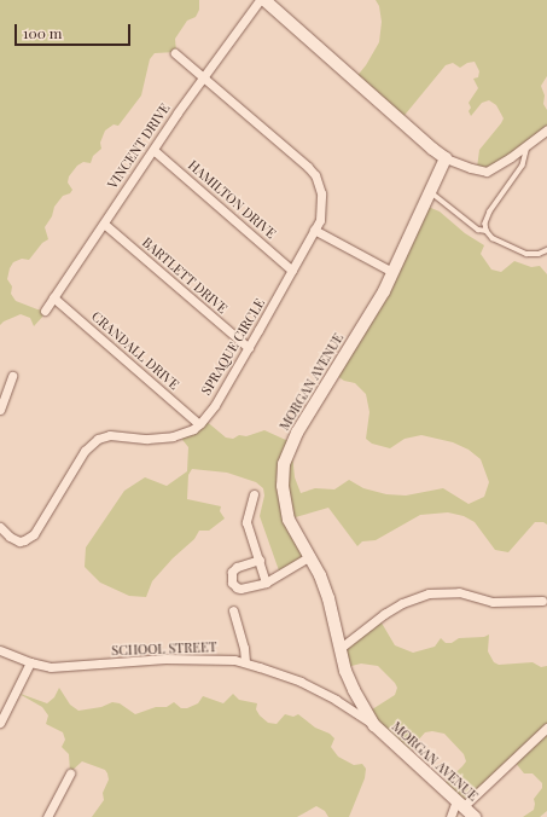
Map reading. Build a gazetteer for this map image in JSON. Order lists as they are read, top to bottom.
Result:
{
  "streets": {
    "street": [
      "VINCENT DRIVE",
      "HAMILTON DRIVE",
      "BARTLETT DRIVE",
      "SPRAQUE CIRCLE",
      "CRANDALL DRIVE",
      "MORGAN AVENUE",
      "SCHOOL STREET"
    ]
  },
  "crossings": [
    ["VINCENT DRIVE", "HAMILTON DRIVE"],
    ["VINCENT DRIVE", "BARTLETT DRIVE"],
    ["VINCENT DRIVE", "SPRAQUE CIRCLE"],
    ["VINCENT DRIVE", "CRANDALL DRIVE"],
    ["HAMILTON DRIVE", "SPRAQUE CIRCLE"],
    ["BARTLETT DRIVE", "SPRAQUE CIRCLE"],
    ["SPRAQUE CIRCLE", "CRANDALL DRIVE"],
    ["MORGAN AVENUE", "SCHOOL STREET"]
  ],
  "scale_bar": "100 m"
}
